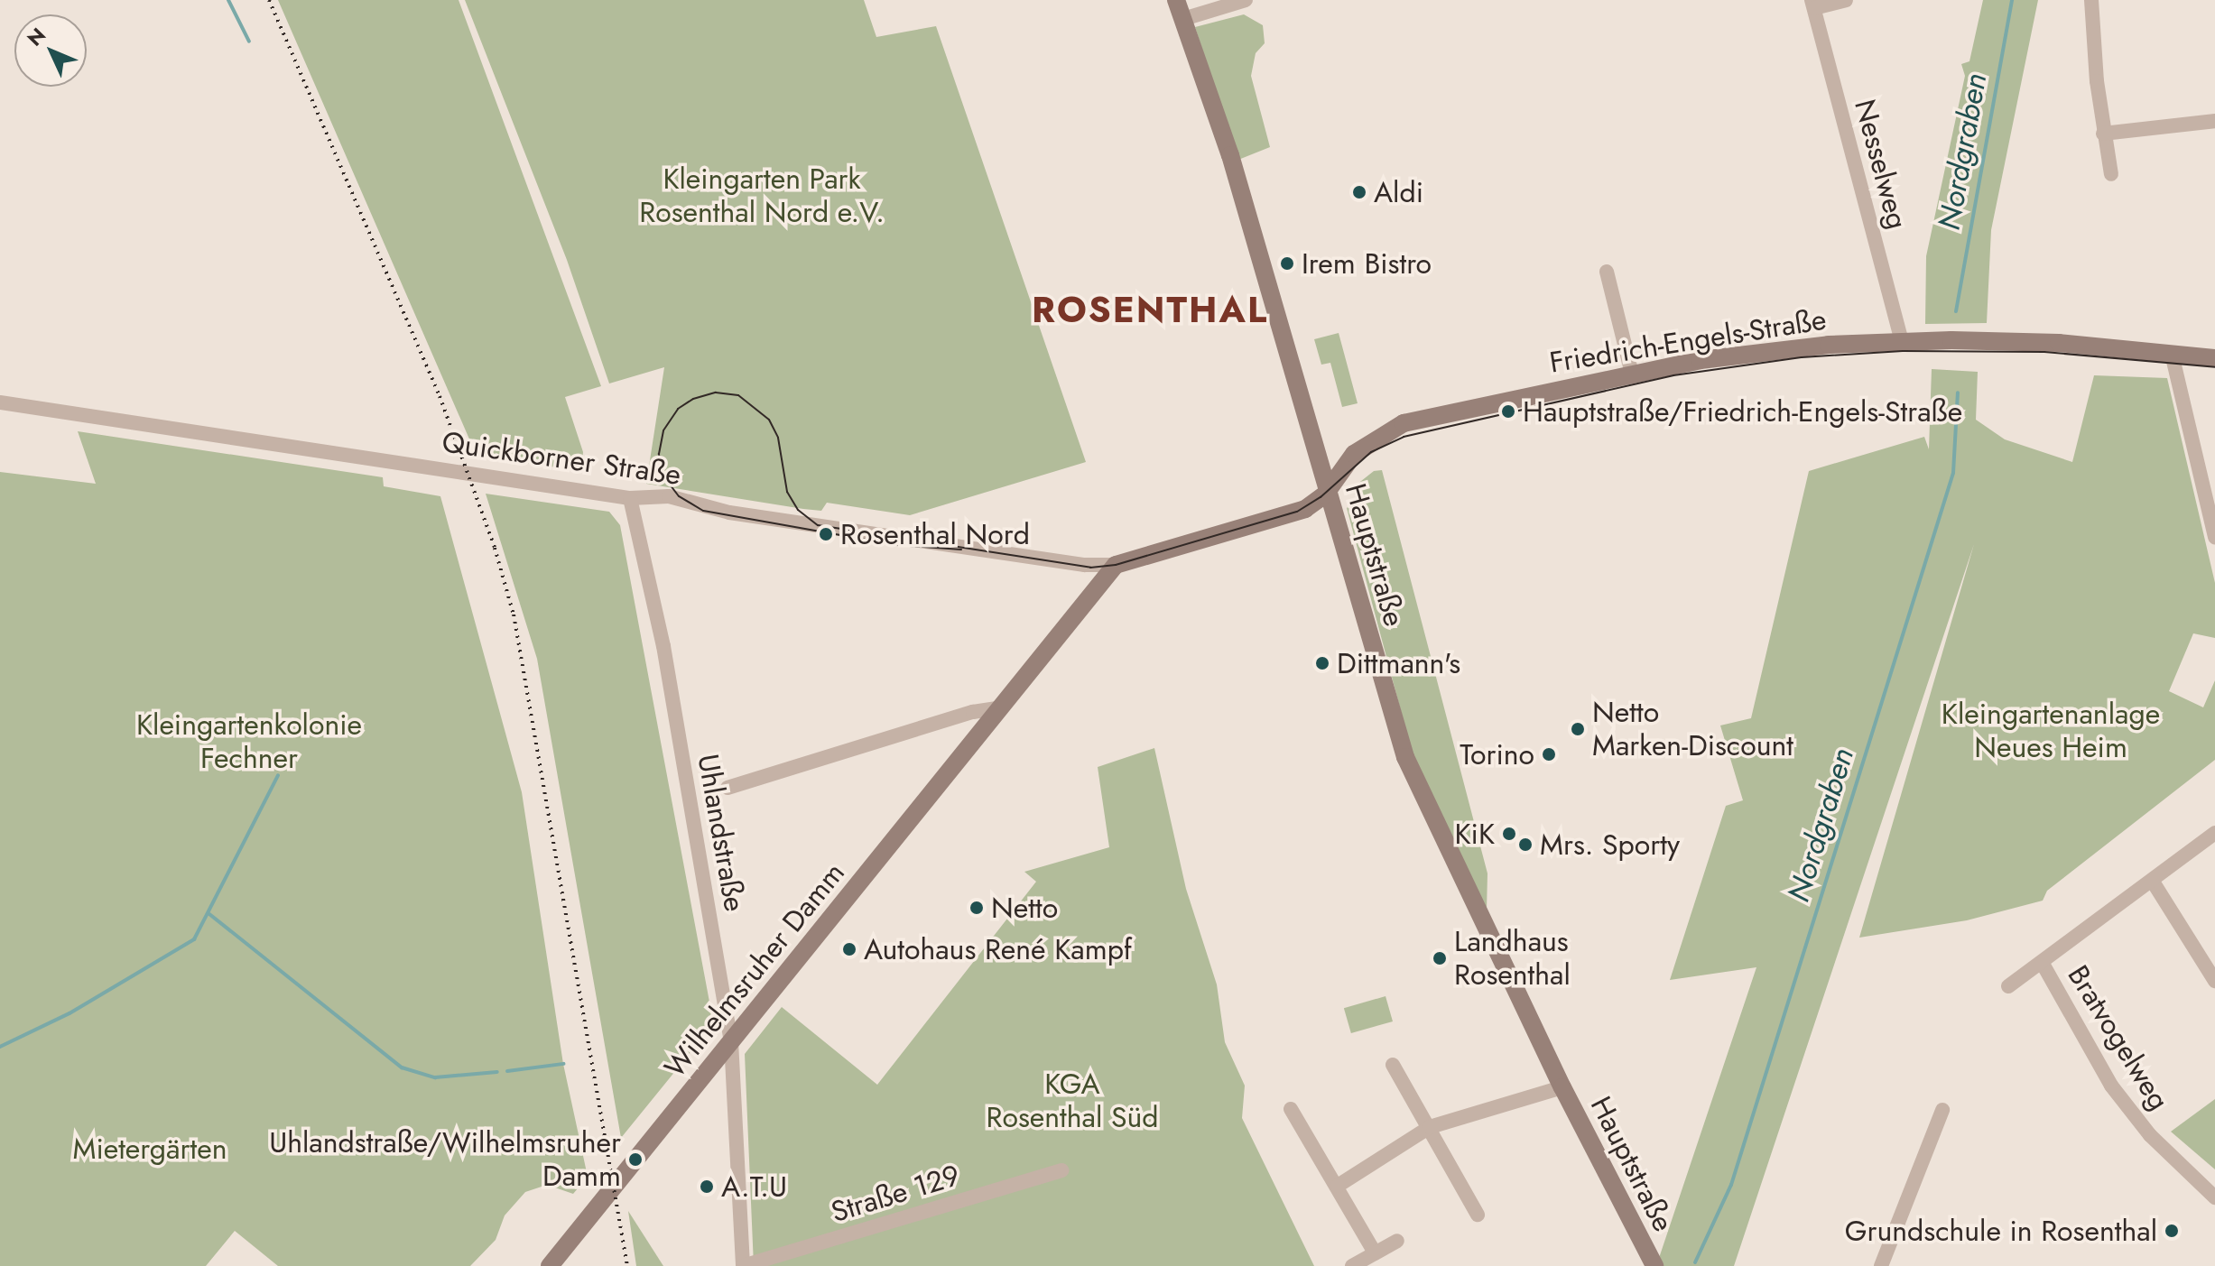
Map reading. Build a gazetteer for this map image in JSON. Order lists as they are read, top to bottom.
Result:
{
  "streets": {
    "main road": ["Friedrich-Engels-Straße", "Hauptstraße", "Wilhelmsruher Damm"],
    "street": [
      "Nesselweg",
      "Quickborner Straße",
      "Uhlandstraße",
      "Bratvogelweg",
      "Straße 129"
    ]
  },
  "crossings": [
    ["Nesselweg", "Friedrich-Engels-Straße"],
    ["Friedrich-Engels-Straße", "Hauptstraße"],
    ["Quickborner Straße", "Uhlandstraße"],
    ["Quickborner Straße", "Wilhelmsruher Damm"],
    ["Uhlandstraße", "Wilhelmsruher Damm"],
    ["Uhlandstraße", "Straße 129"]
  ],
  "districts": ["ROSENTHAL"],
  "water": ["Nordgraben"],
  "parks": [
    "Kleingarten Park Rosenthal Nord e.V.",
    "Kleingartenanlage Neues Heim",
    "Kleingartenkolonie Fechner",
    "KGA Rosenthal Süd",
    "Mietergärten"
  ],
  "places": [
    "Aldi",
    "Irem Bistro",
    "Hauptstraße/Friedrich-Engels-Straße",
    "Rosenthal Nord",
    "Dittmann's",
    "Netto Marken-Discount",
    "Torino",
    "KiK",
    "Mrs. Sporty",
    "Netto",
    "Autohaus René Kampf",
    "Landhaus Rosenthal",
    "Uhlandstraße/Wilhelmsruher Damm",
    "A.T.U",
    "Grundschule in Rosenthal"
  ],
  "north": "top left"
}
